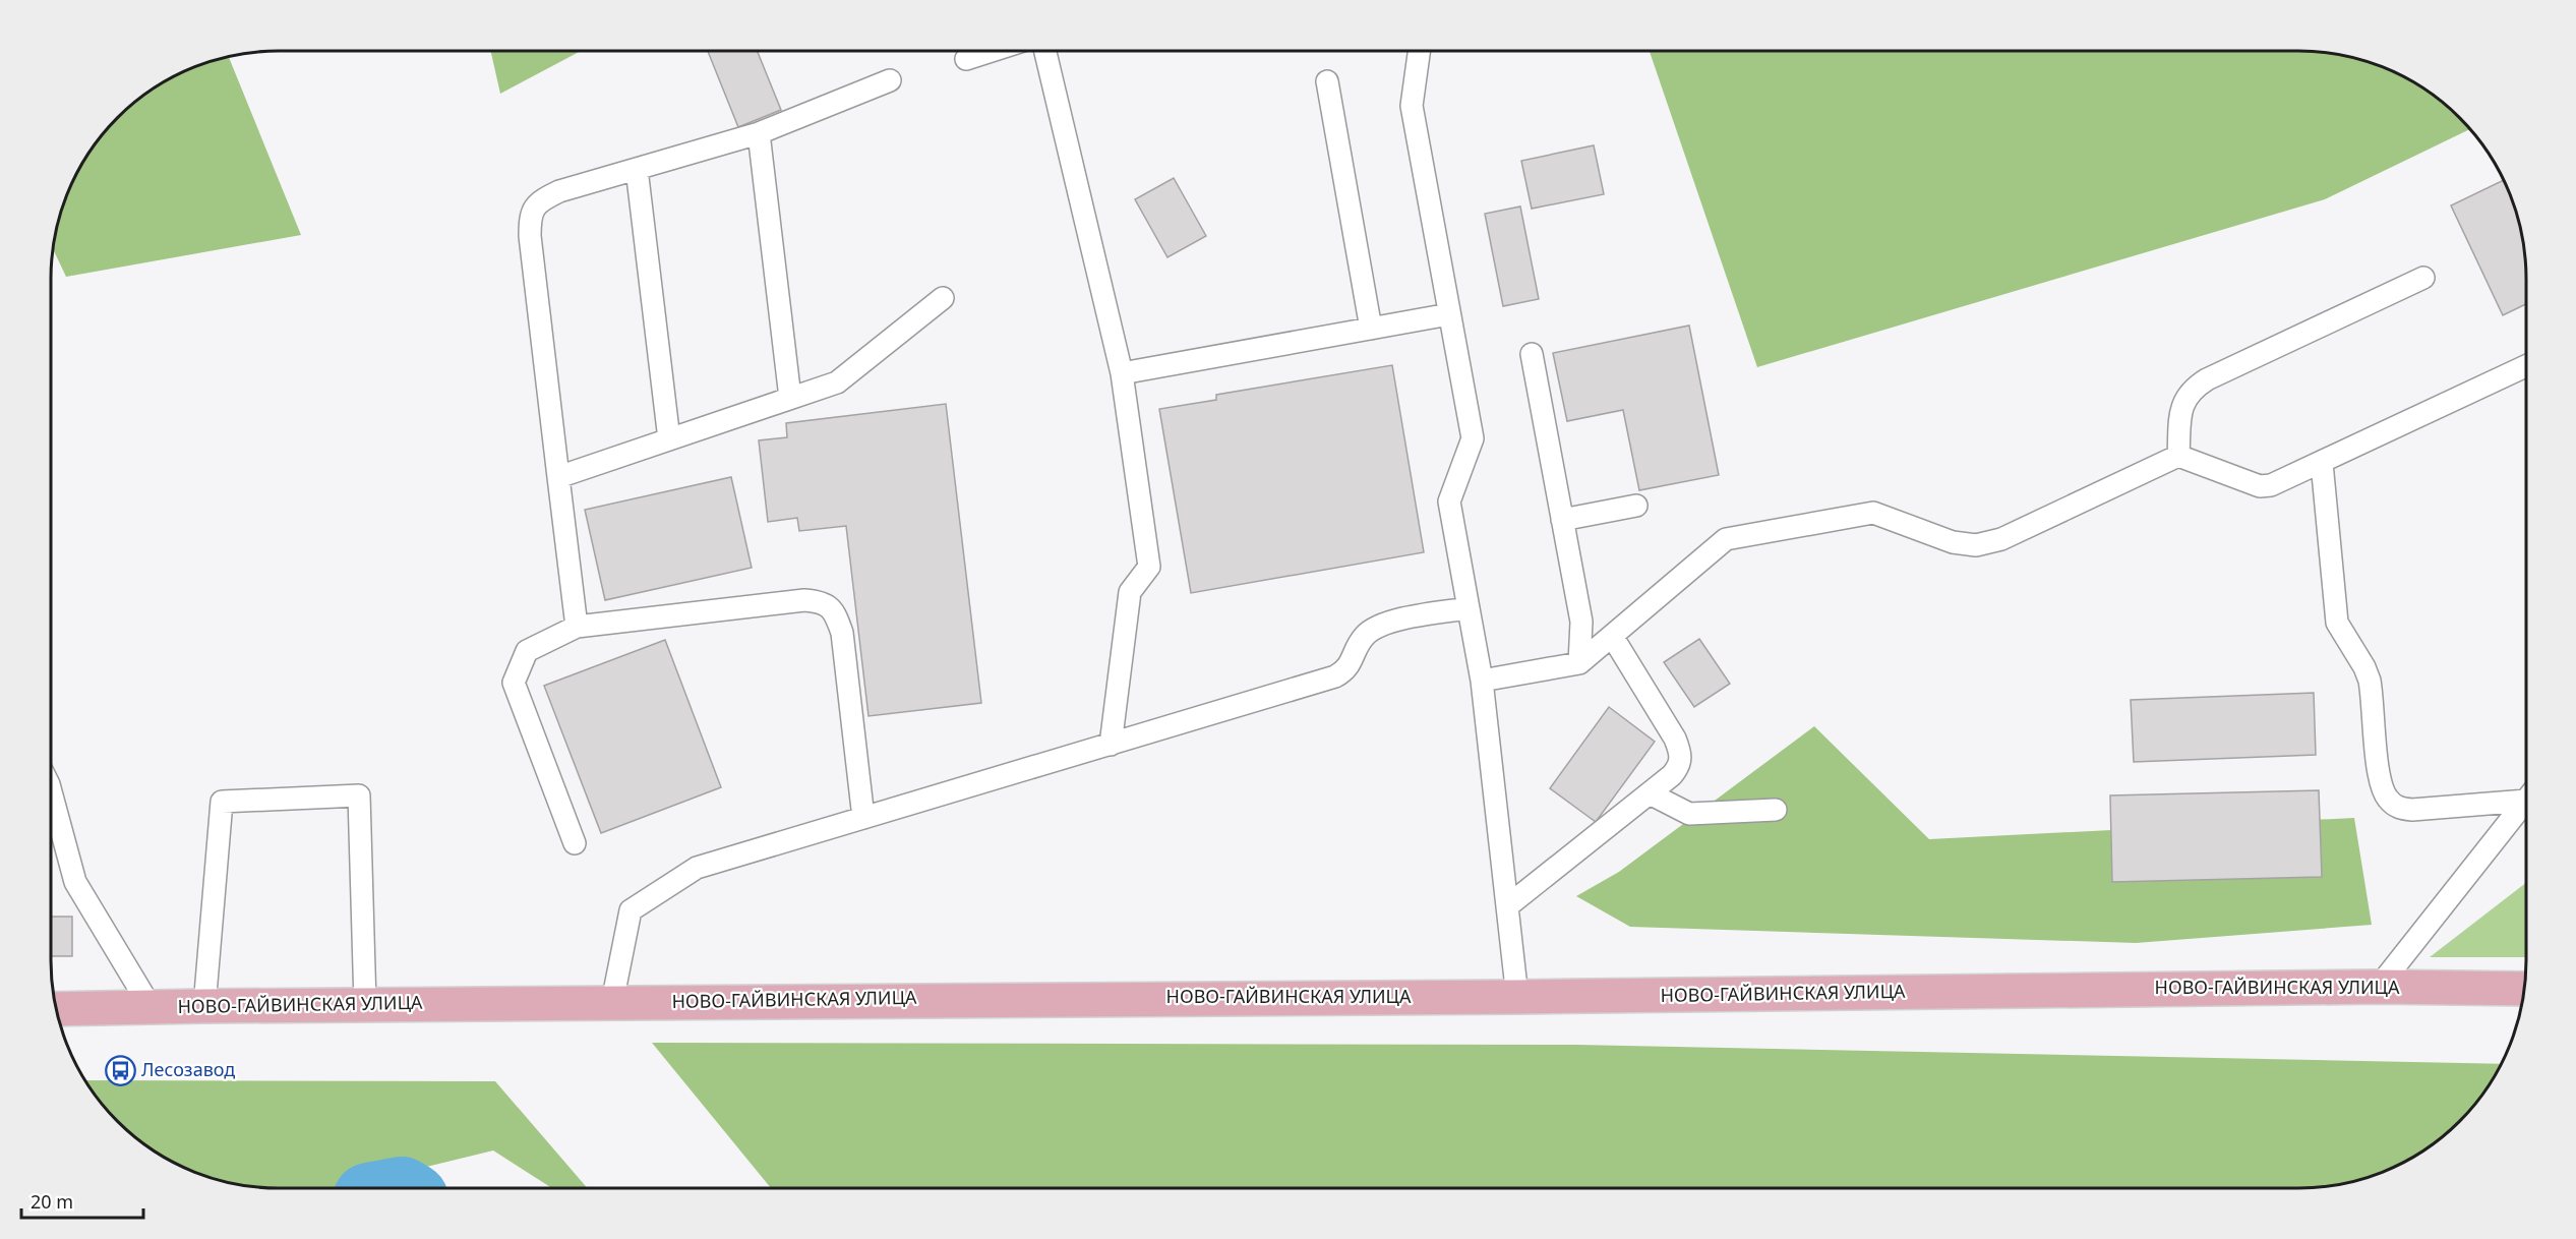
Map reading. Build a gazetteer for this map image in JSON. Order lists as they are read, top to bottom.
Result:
{
  "streets": {
    "main road": ["НОВО-ГАЙВИНСКАЯ УЛИЦА"]
  },
  "places": {
    "bus stop": ["Лесозавод"]
  },
  "scale_bar": "20 m"
}
